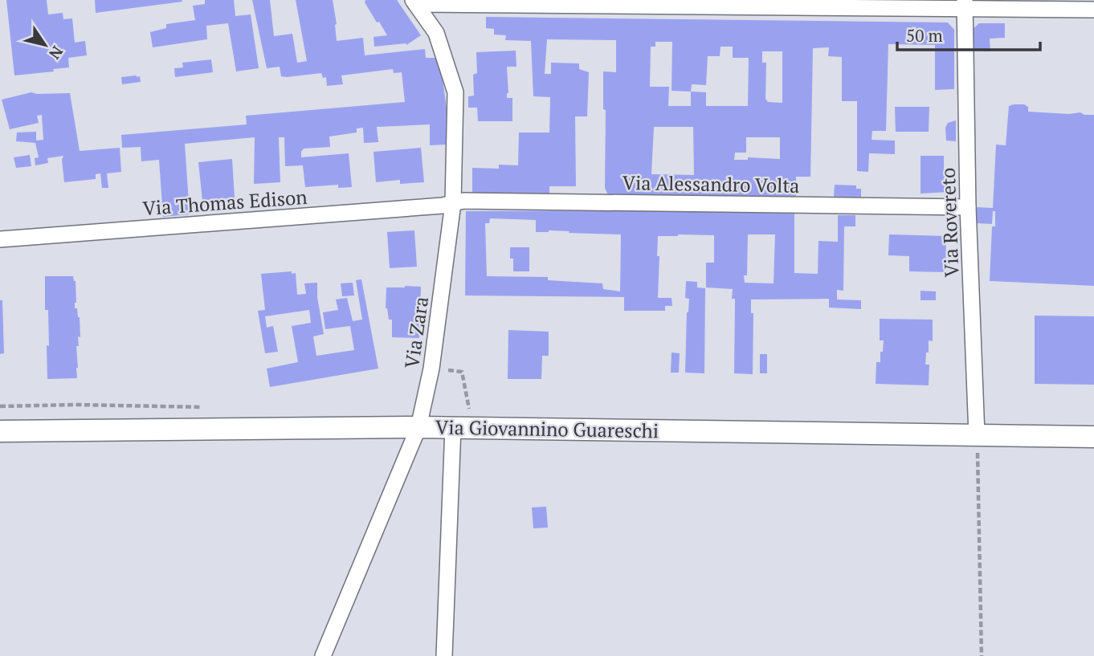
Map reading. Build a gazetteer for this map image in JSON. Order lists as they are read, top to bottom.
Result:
{
  "streets": {
    "street": [
      "Via Alessandro Volta",
      "Via Thomas Edison",
      "Via Rovereto",
      "Via Zara",
      "Via Giovannino Guareschi"
    ]
  },
  "crossings": [
    ["Via Alessandro Volta", "Via Thomas Edison"],
    ["Via Alessandro Volta", "Via Rovereto"],
    ["Via Alessandro Volta", "Via Zara"],
    ["Via Thomas Edison", "Via Zara"],
    ["Via Rovereto", "Via Giovannino Guareschi"],
    ["Via Zara", "Via Giovannino Guareschi"]
  ],
  "scale_bar": "50 m",
  "north": "bottom right"
}
